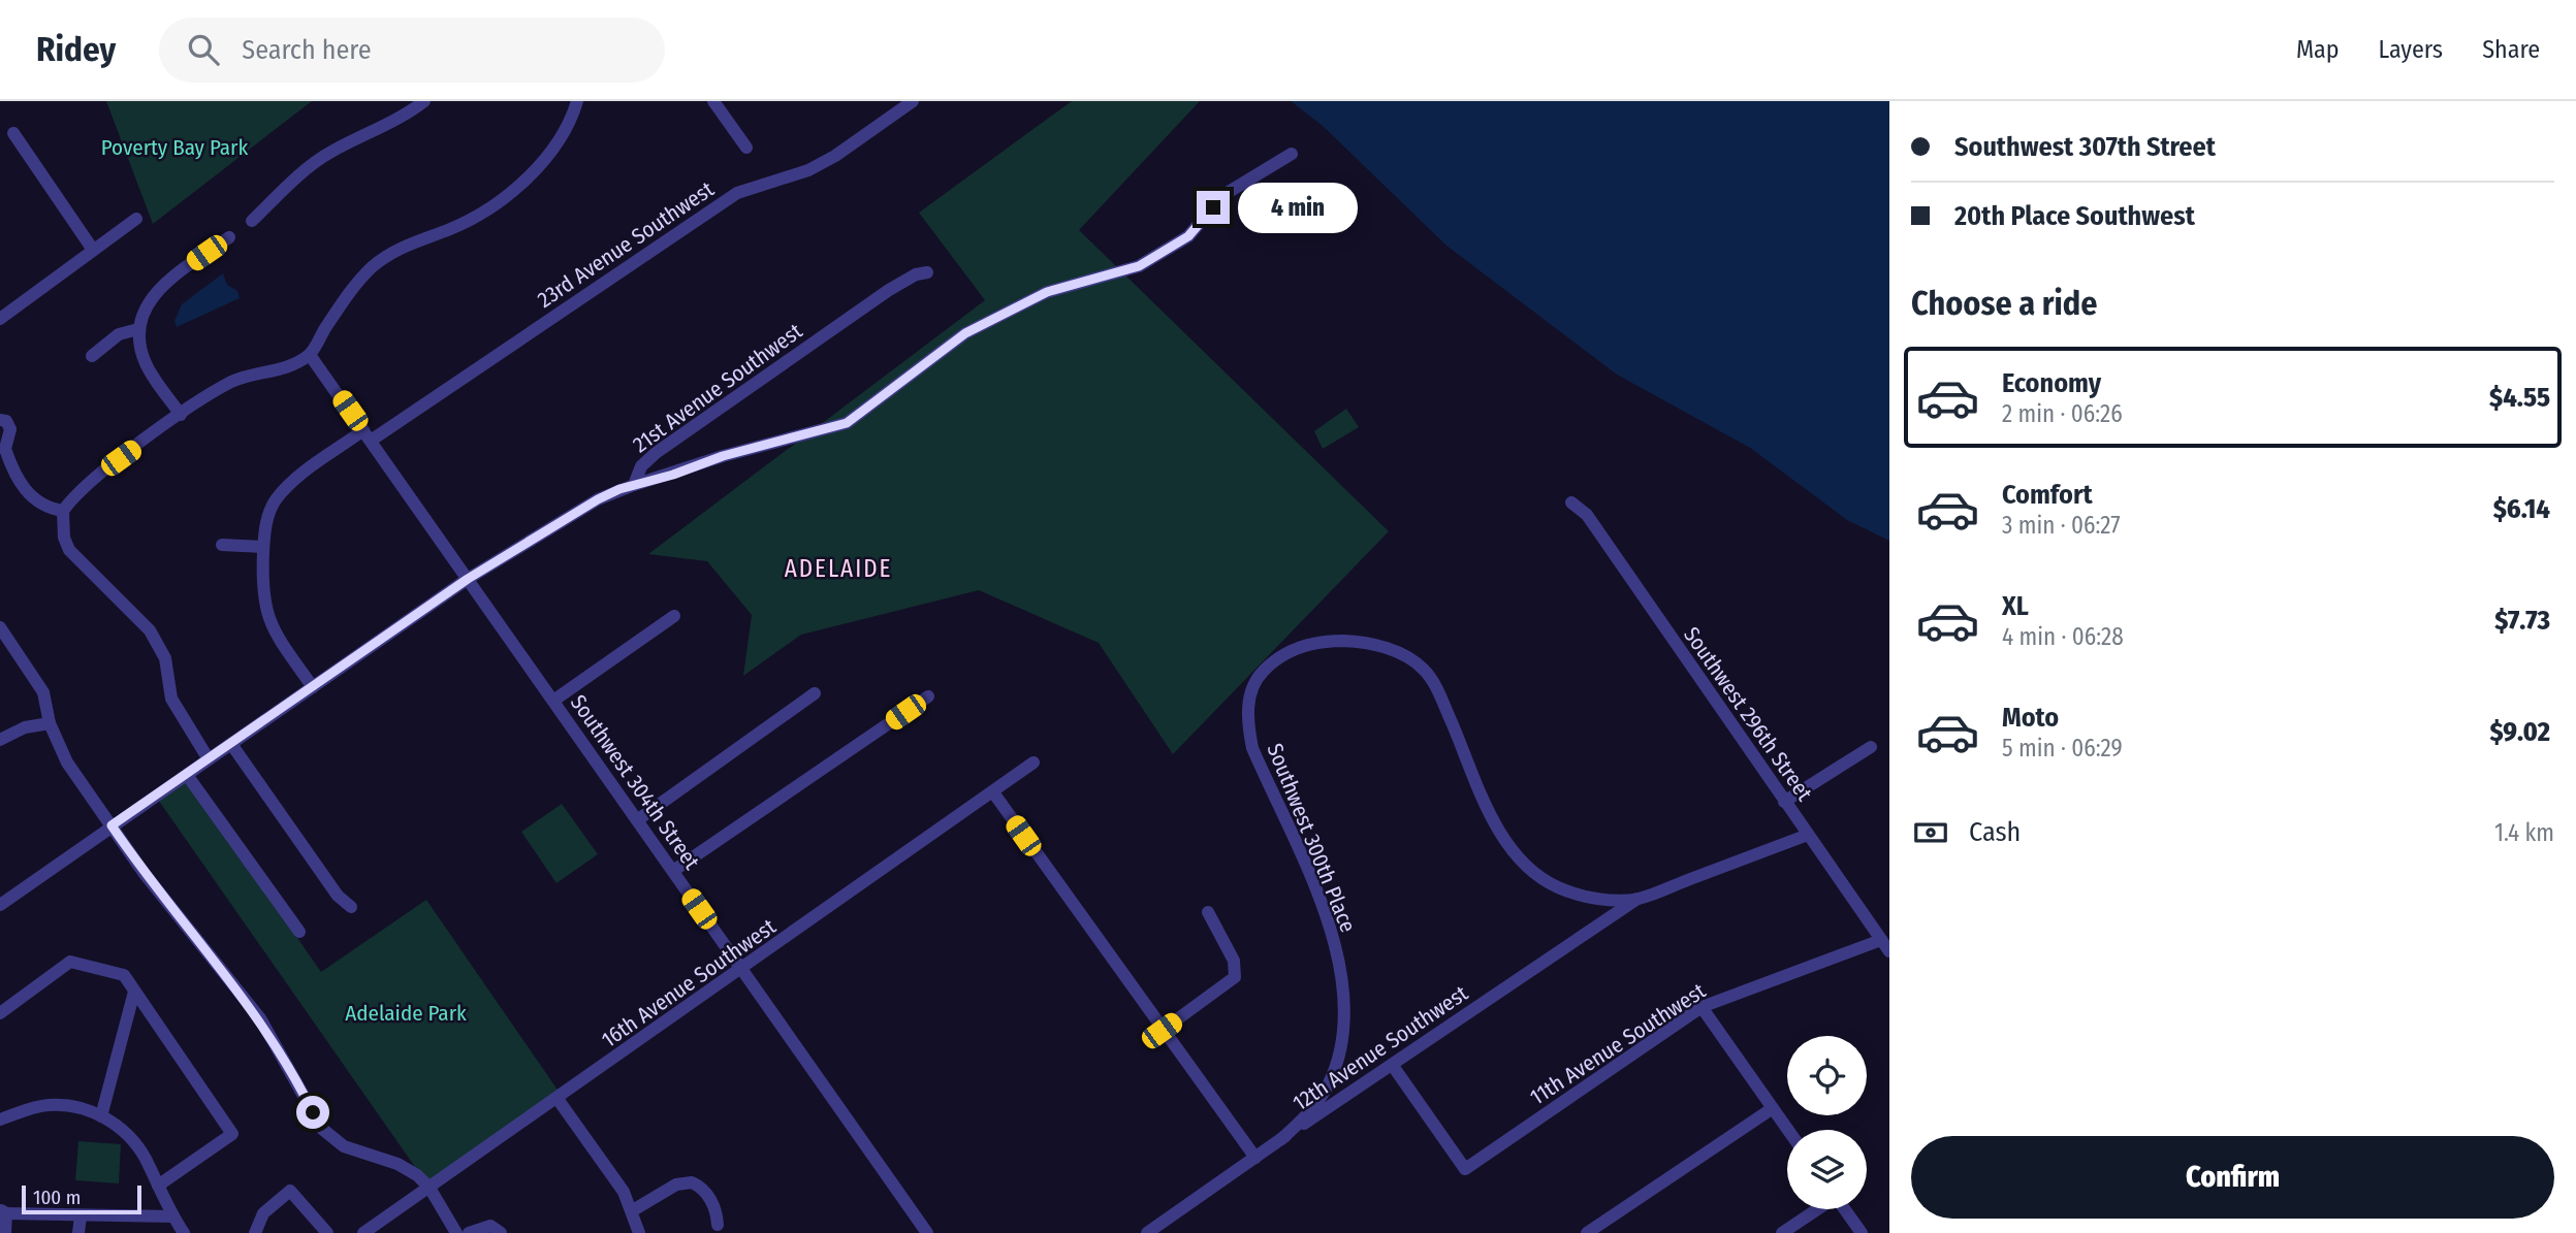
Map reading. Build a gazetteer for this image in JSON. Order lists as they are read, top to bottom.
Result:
{
  "streets": {
    "street": [
      "23rd Avenue Southwest",
      "21st Avenue Southwest",
      "Southwest 296th Street",
      "Southwest 304th Street",
      "Southwest 300th Place",
      "16th Avenue Southwest",
      "11th Avenue Southwest",
      "12th Avenue Southwest"
    ]
  },
  "crossings": [
    ["23rd Avenue Southwest", "21st Avenue Southwest"],
    ["23rd Avenue Southwest", "Southwest 304th Street"],
    ["21st Avenue Southwest", "Southwest 304th Street"],
    ["Southwest 296th Street", "11th Avenue Southwest"],
    ["Southwest 304th Street", "16th Avenue Southwest"],
    ["Southwest 300th Place", "12th Avenue Southwest"],
    ["11th Avenue Southwest", "12th Avenue Southwest"]
  ],
  "districts": ["ADELAIDE"],
  "parks": ["Poverty Bay Park", "Adelaide Park"],
  "scale_bar": "100 m",
  "page": {
    "header": "Ridey",
    "search": "Search here",
    "nav": ["Map", "Layers", "Share"],
    "banner": ["Southwest 307th Street", "20th Place Southwest"],
    "bubble": "4 min",
    "heading": "Choose a ride",
    "list": [
      {
        "name": "Economy",
        "note": "2 min · 06:26",
        "value": "$4.55"
      },
      {
        "name": "Comfort",
        "note": "3 min · 06:27",
        "value": "$6.14"
      },
      {
        "name": "XL",
        "note": "4 min · 06:28",
        "value": "$7.73"
      },
      {
        "name": "Moto",
        "note": "5 min · 06:29",
        "value": "$9.02"
      }
    ],
    "pay": ["Cash", "1.4 km"],
    "buttons": "Confirm",
    "scale": "100 m"
  }
}
